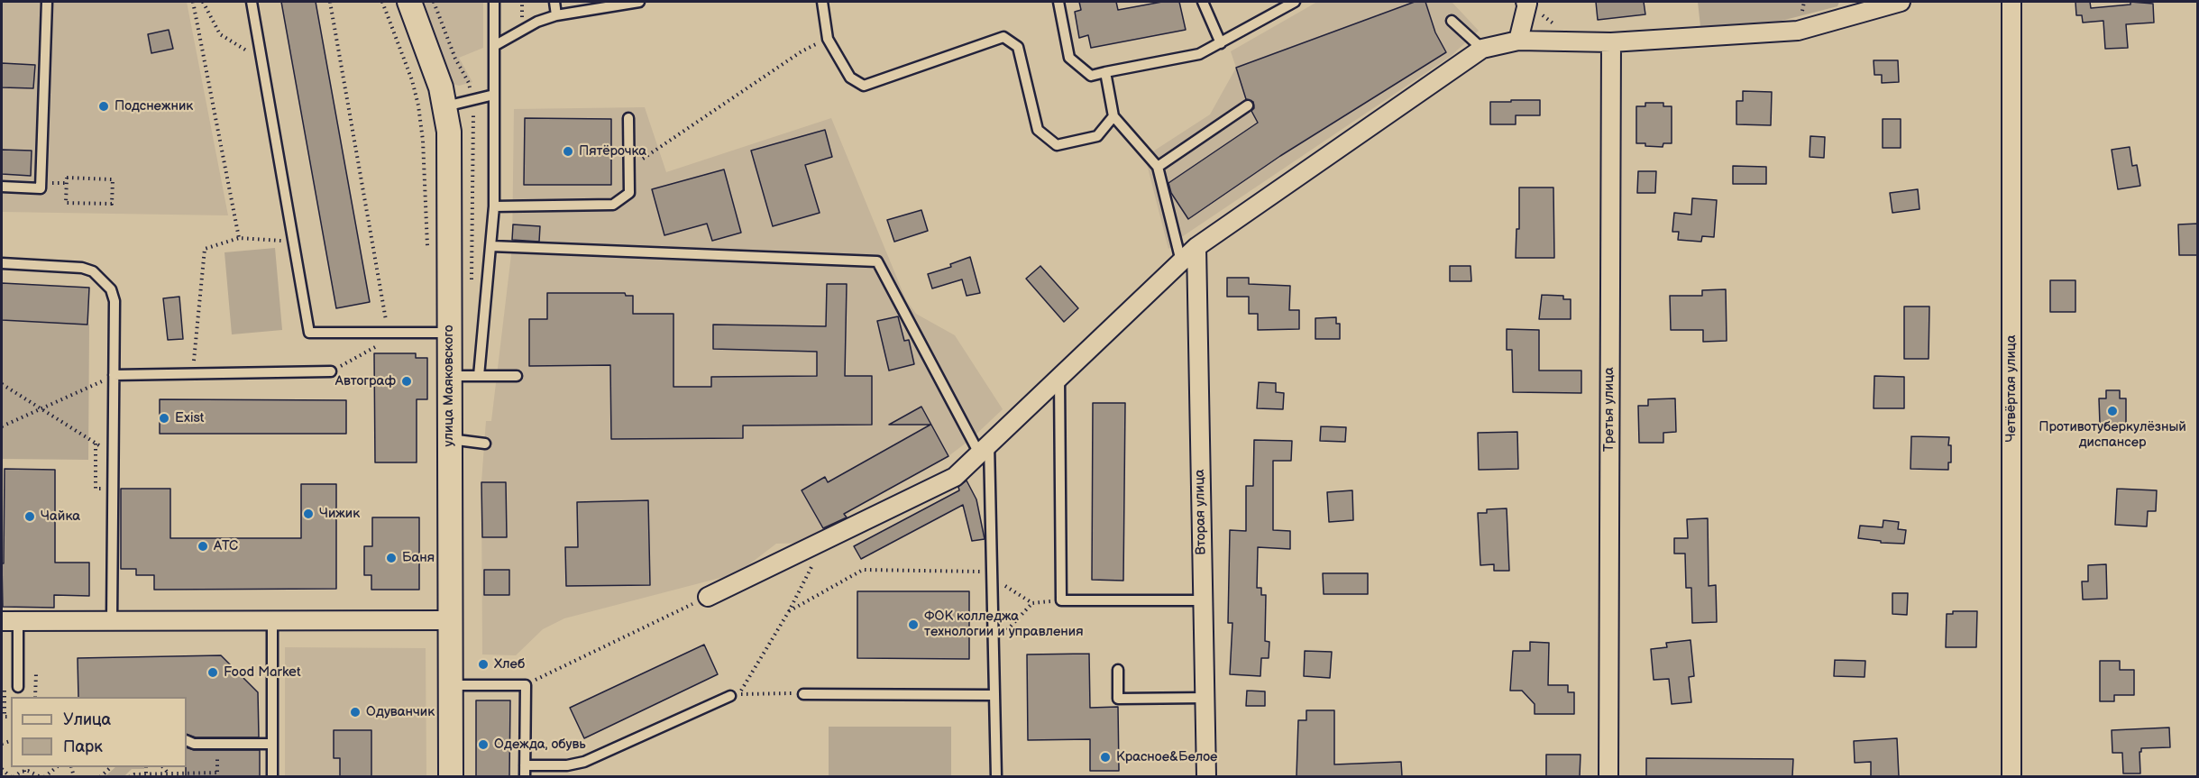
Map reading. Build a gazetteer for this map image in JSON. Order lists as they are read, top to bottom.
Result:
{
  "streets": {
    "street": [
      "улица Маяковского",
      "Четвёртая улица",
      "Третья улица",
      "Вторая улица"
    ]
  },
  "places": [
    "Подснежник",
    "Пятёрочка",
    "Автограф",
    "Противотуберкулёзный диспансер",
    "Exist",
    "Чижик",
    "Чайка",
    "АТС",
    "Баня",
    "ФОК колледжа технологии и управления",
    "Хлеб",
    "Food Market",
    "Одуванчик",
    "Одежда, обувь",
    "Красное&Белое"
  ],
  "legend": ["Улица", "Парк"]
}
